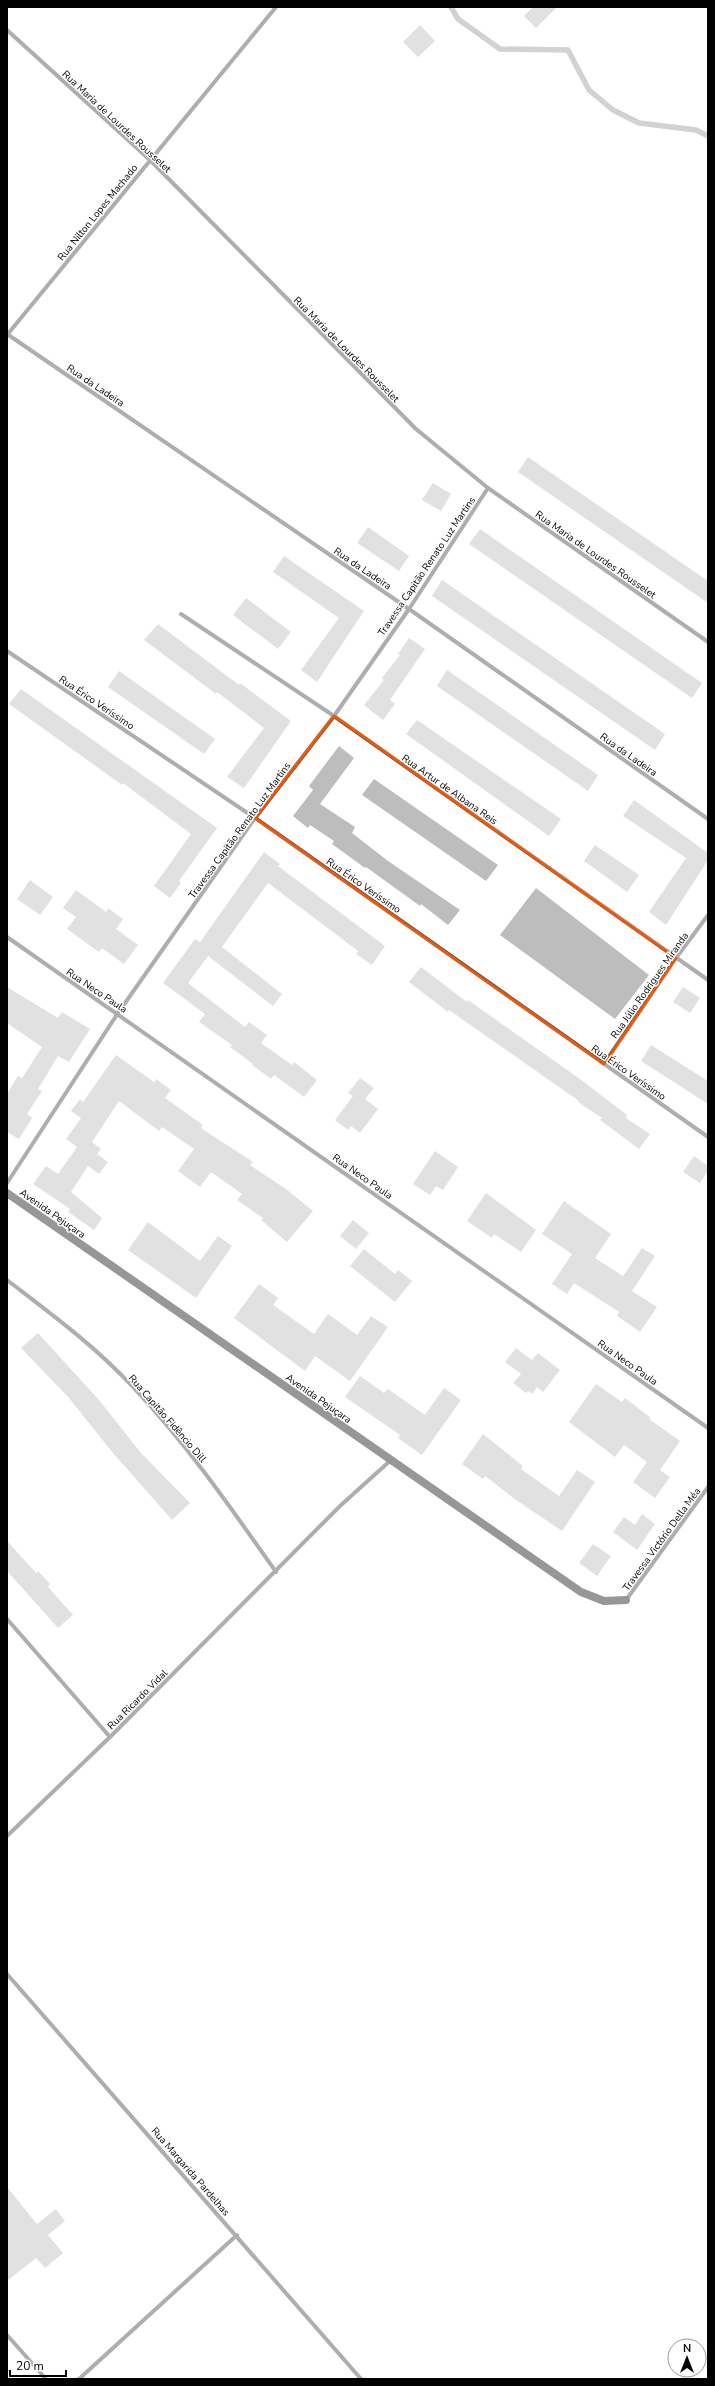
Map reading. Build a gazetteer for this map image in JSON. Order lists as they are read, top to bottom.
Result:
{
  "streets": {
    "street": [
      "Rua Maria de Lourdes Rousselet",
      "Rua Nilton Lopes Machado",
      "Rua da Ladeira",
      "Travessa Capitão Renato Luz Martins",
      "Rua Érico Veríssimo",
      "Rua Artur de Albana Reis",
      "Rua Júlio Rodrigues Miranda",
      "Rua Neco Paula",
      "Avenida Pejuçara",
      "Rua Capitão Fidêncio Dill",
      "Travessa Victório Della Méa",
      "Rua Ricardo Vidal",
      "Rua Margarida Pardelhas"
    ]
  },
  "crossings": [
    ["Rua Maria de Lourdes Rousselet", "Rua Nilton Lopes Machado"],
    ["Rua Maria de Lourdes Rousselet", "Travessa Capitão Renato Luz Martins"],
    ["Rua Nilton Lopes Machado", "Rua da Ladeira"],
    ["Rua da Ladeira", "Travessa Capitão Renato Luz Martins"],
    ["Travessa Capitão Renato Luz Martins", "Rua Érico Veríssimo"],
    ["Travessa Capitão Renato Luz Martins", "Rua Artur de Albana Reis"],
    ["Travessa Capitão Renato Luz Martins", "Rua Neco Paula"],
    ["Rua Érico Veríssimo", "Rua Júlio Rodrigues Miranda"],
    ["Rua Artur de Albana Reis", "Rua Júlio Rodrigues Miranda"],
    ["Avenida Pejuçara", "Travessa Victório Della Méa"],
    ["Avenida Pejuçara", "Rua Ricardo Vidal"],
    ["Rua Capitão Fidêncio Dill", "Rua Ricardo Vidal"]
  ],
  "scale_bar": "20 m",
  "north": "top"
}
